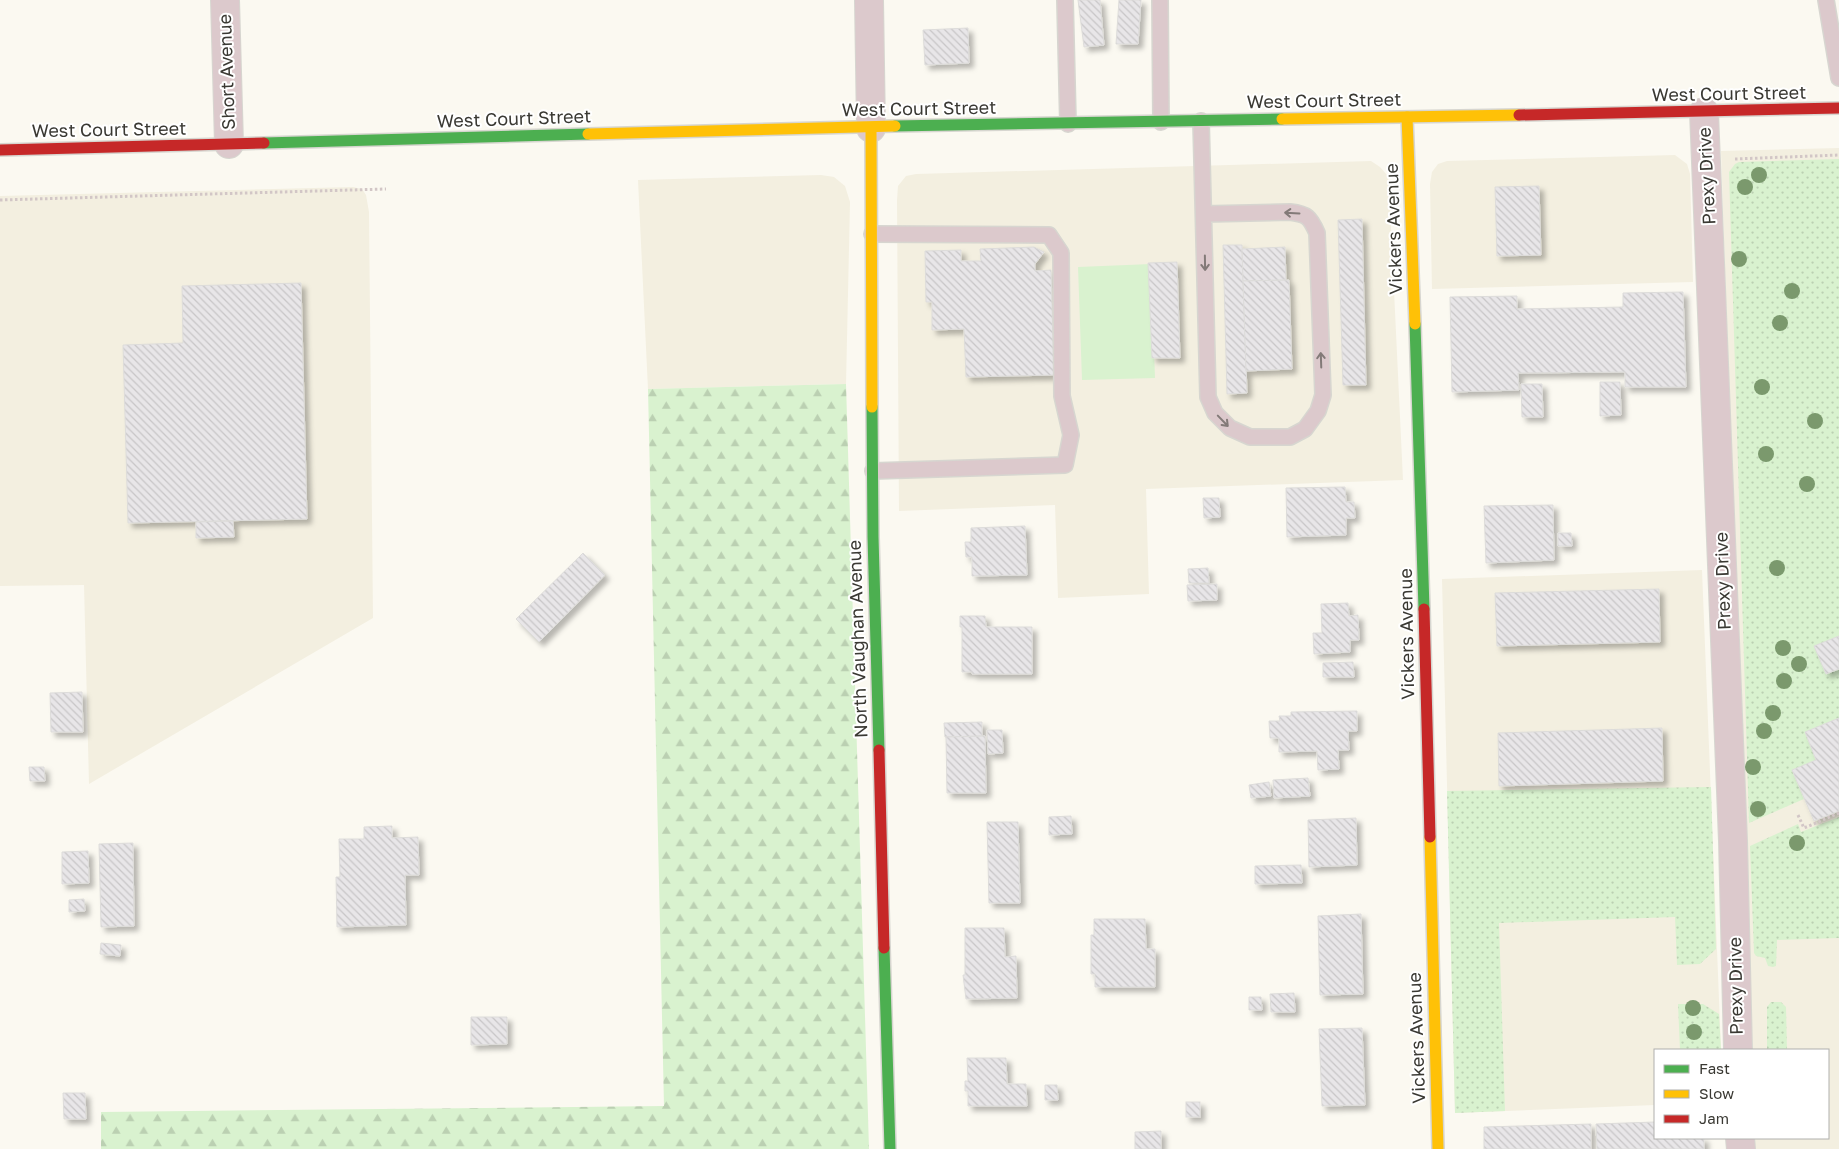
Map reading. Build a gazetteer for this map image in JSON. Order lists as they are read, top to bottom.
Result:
{
  "streets": {
    "street": [
      "Short Avenue",
      "West Court Street",
      "Prexy Drive",
      "Vickers Avenue",
      "North Vaughan Avenue"
    ]
  },
  "crossings": [
    ["Short Avenue", "West Court Street"],
    ["West Court Street", "Prexy Drive"],
    ["West Court Street", "Vickers Avenue"],
    ["West Court Street", "North Vaughan Avenue"]
  ],
  "legend": ["Fast", "Slow", "Jam"]
}
